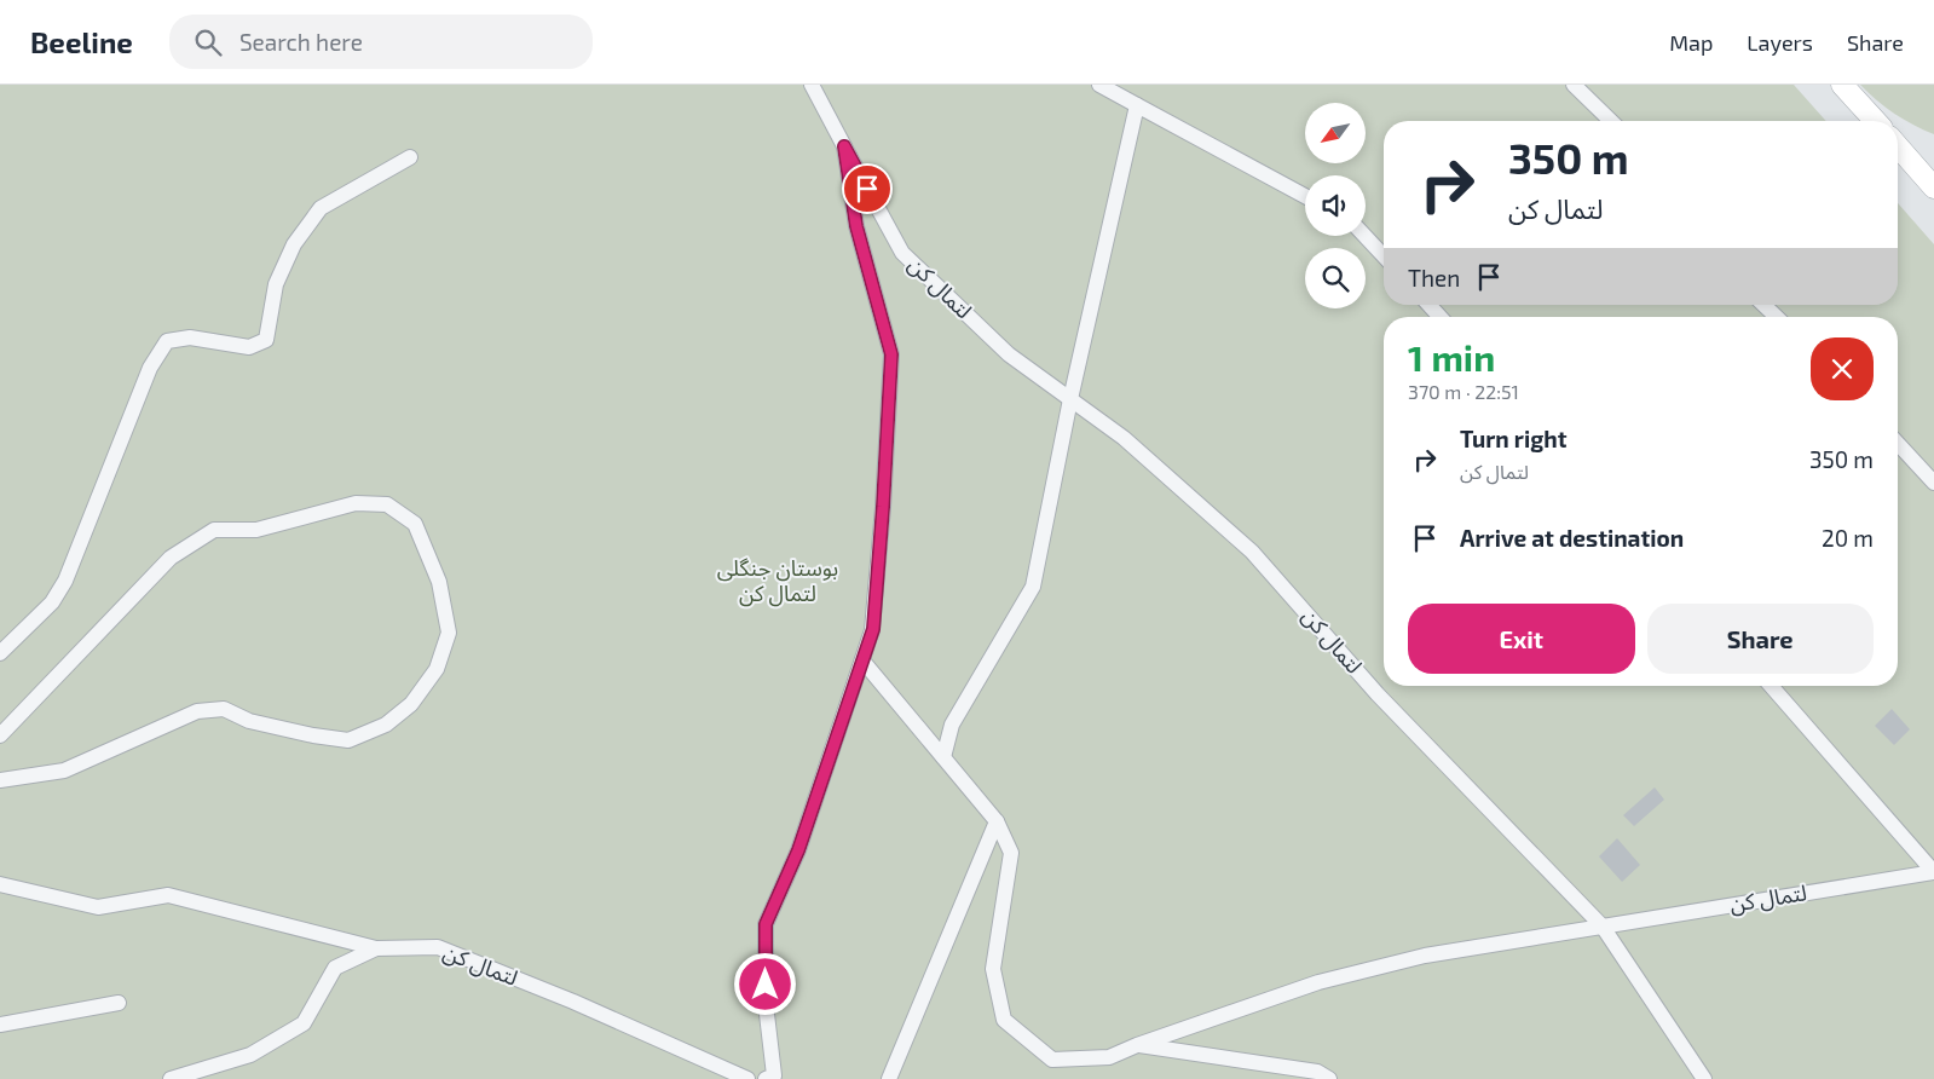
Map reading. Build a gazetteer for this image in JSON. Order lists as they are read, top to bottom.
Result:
{
  "streets": {
    "street": ["لتمال کن"]
  },
  "parks": ["بوستان جنگلی لتمال کن"],
  "north": "bottom left",
  "page": {
    "header": "Beeline",
    "search": "Search here",
    "nav": ["Map", "Layers", "Share"],
    "turn": ["350 m", "لتمال کن"],
    "then": "Then",
    "heading": ["1 min", "370 m · 22:51"],
    "list": [
      {
        "name": "Turn right",
        "note": "لتمال کن",
        "value": "350 m"
      },
      {
        "name": "Arrive at destination",
        "value": "20 m"
      }
    ],
    "buttons": ["Exit", "Share"]
  }
}
